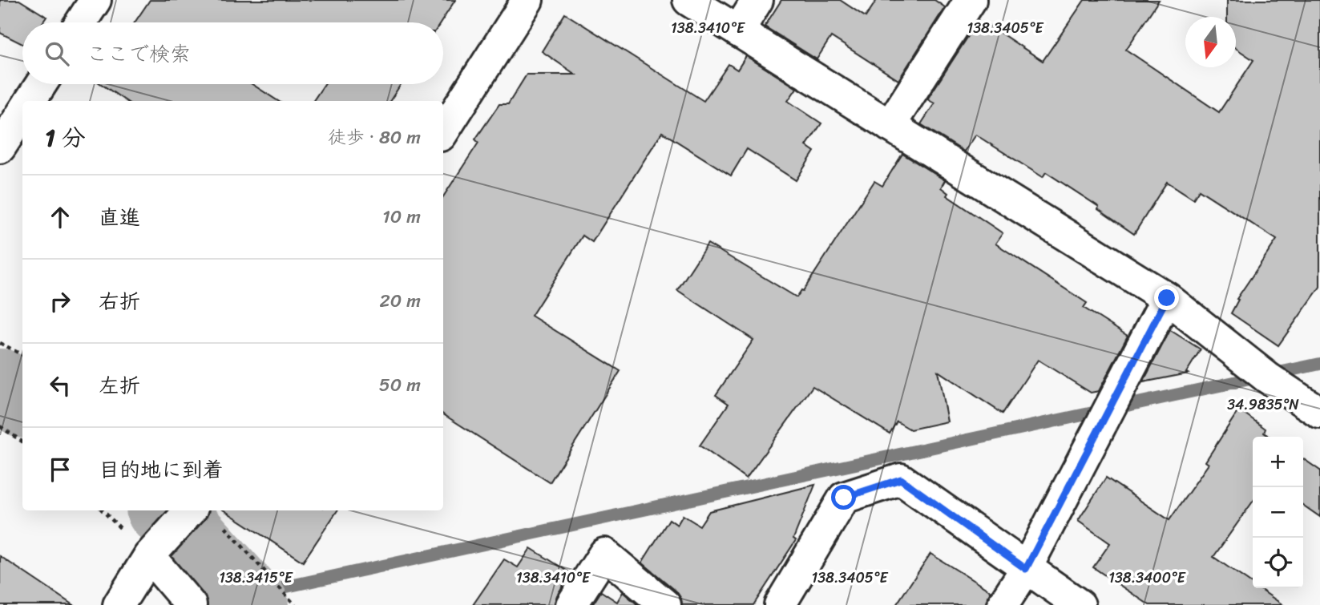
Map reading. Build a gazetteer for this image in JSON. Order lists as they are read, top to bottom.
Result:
{
  "north": "bottom",
  "page": {
    "search": "ここで検索",
    "heading": ["1 分", "徒歩 · 80 m"],
    "list": [
      ["直進", "10 m"],
      ["右折", "20 m"],
      ["左折", "50 m"],
      "目的地に到着"
    ],
    "map_buttons": ["+", "−"]
  },
  "coordinates": [
    "138.3410°E",
    "138.3405°E",
    "34.9835°N",
    "138.3415°E",
    "138.3400°E"
  ]
}
